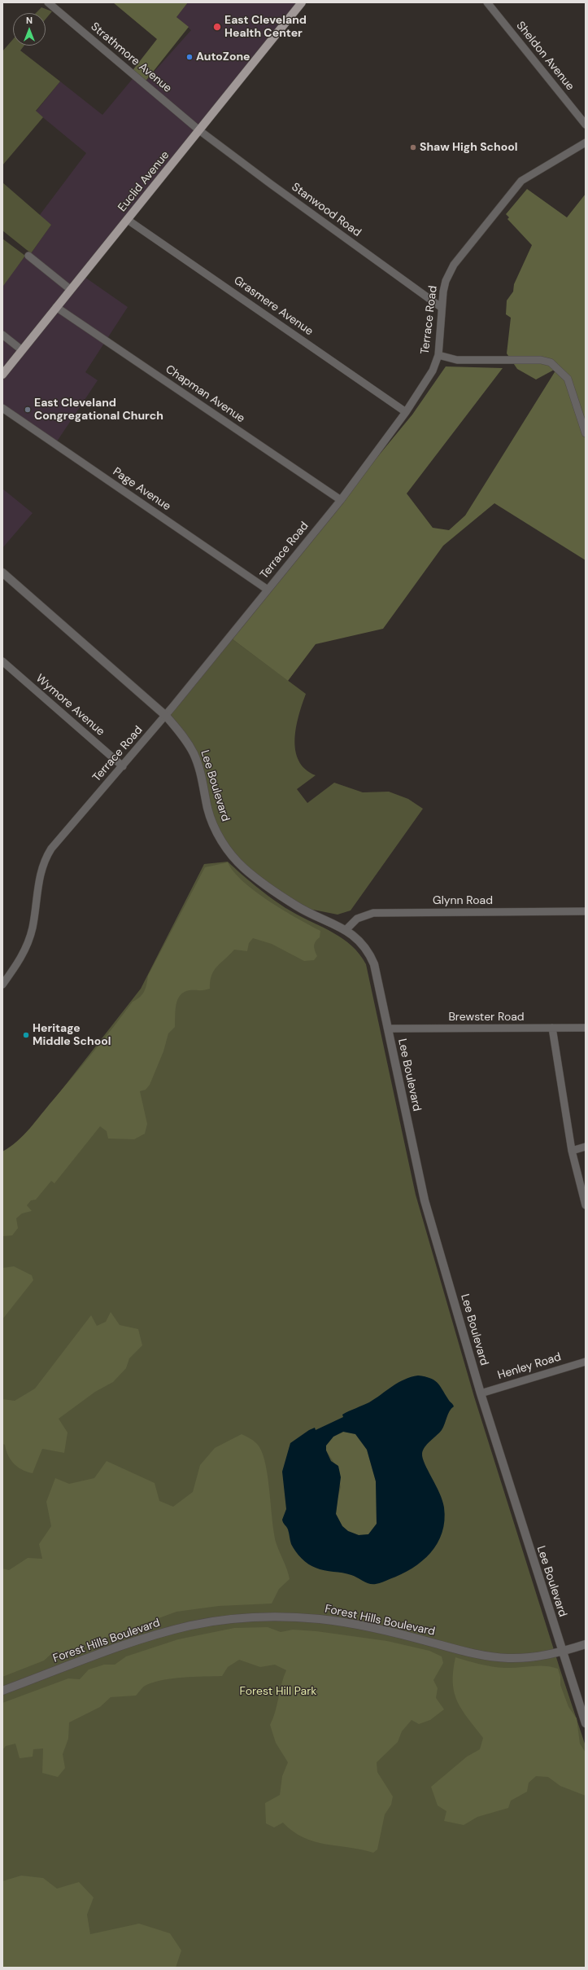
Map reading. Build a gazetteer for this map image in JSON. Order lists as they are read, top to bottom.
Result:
{
  "streets": {
    "main road": ["Euclid Avenue"],
    "street": [
      "Sheldon Avenue",
      "Strathmore Avenue",
      "Stanwood Road",
      "Grasmere Avenue",
      "Terrace Road",
      "Chapman Avenue",
      "Page Avenue",
      "Wymore Avenue",
      "Lee Boulevard",
      "Glynn Road",
      "Brewster Road",
      "Henley Road",
      "Forest Hills Boulevard"
    ]
  },
  "crossings": [
    ["Strathmore Avenue", "Euclid Avenue"],
    ["Strathmore Avenue", "Stanwood Road"],
    ["Euclid Avenue", "Stanwood Road"],
    ["Euclid Avenue", "Grasmere Avenue"],
    ["Euclid Avenue", "Chapman Avenue"],
    ["Stanwood Road", "Terrace Road"],
    ["Grasmere Avenue", "Terrace Road"],
    ["Terrace Road", "Chapman Avenue"],
    ["Terrace Road", "Page Avenue"],
    ["Terrace Road", "Wymore Avenue"],
    ["Terrace Road", "Lee Boulevard"],
    ["Lee Boulevard", "Glynn Road"],
    ["Lee Boulevard", "Brewster Road"],
    ["Lee Boulevard", "Henley Road"],
    ["Lee Boulevard", "Forest Hills Boulevard"]
  ],
  "parks": ["Forest Hill Park"],
  "places": [
    "East Cleveland Health Center",
    "AutoZone",
    "Shaw High School",
    "East Cleveland Congregational Church",
    "Heritage Middle School"
  ],
  "north": "top"
}
